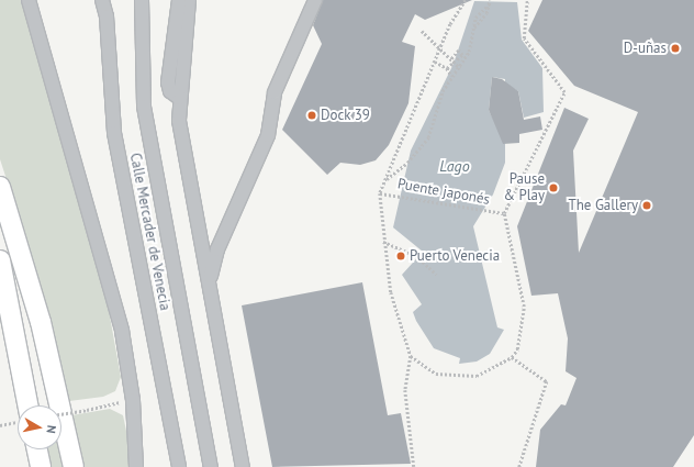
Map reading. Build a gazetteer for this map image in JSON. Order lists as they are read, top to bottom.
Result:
{
  "streets": {
    "street": ["Calle Mercader de Venecia"],
    "path": ["Puente japonés"]
  },
  "water": ["Lago"],
  "places": [
    "D-uñas",
    "Dock 39",
    "Pause & Play",
    "The Gallery",
    "Puerto Venecia"
  ],
  "north": "right"
}
